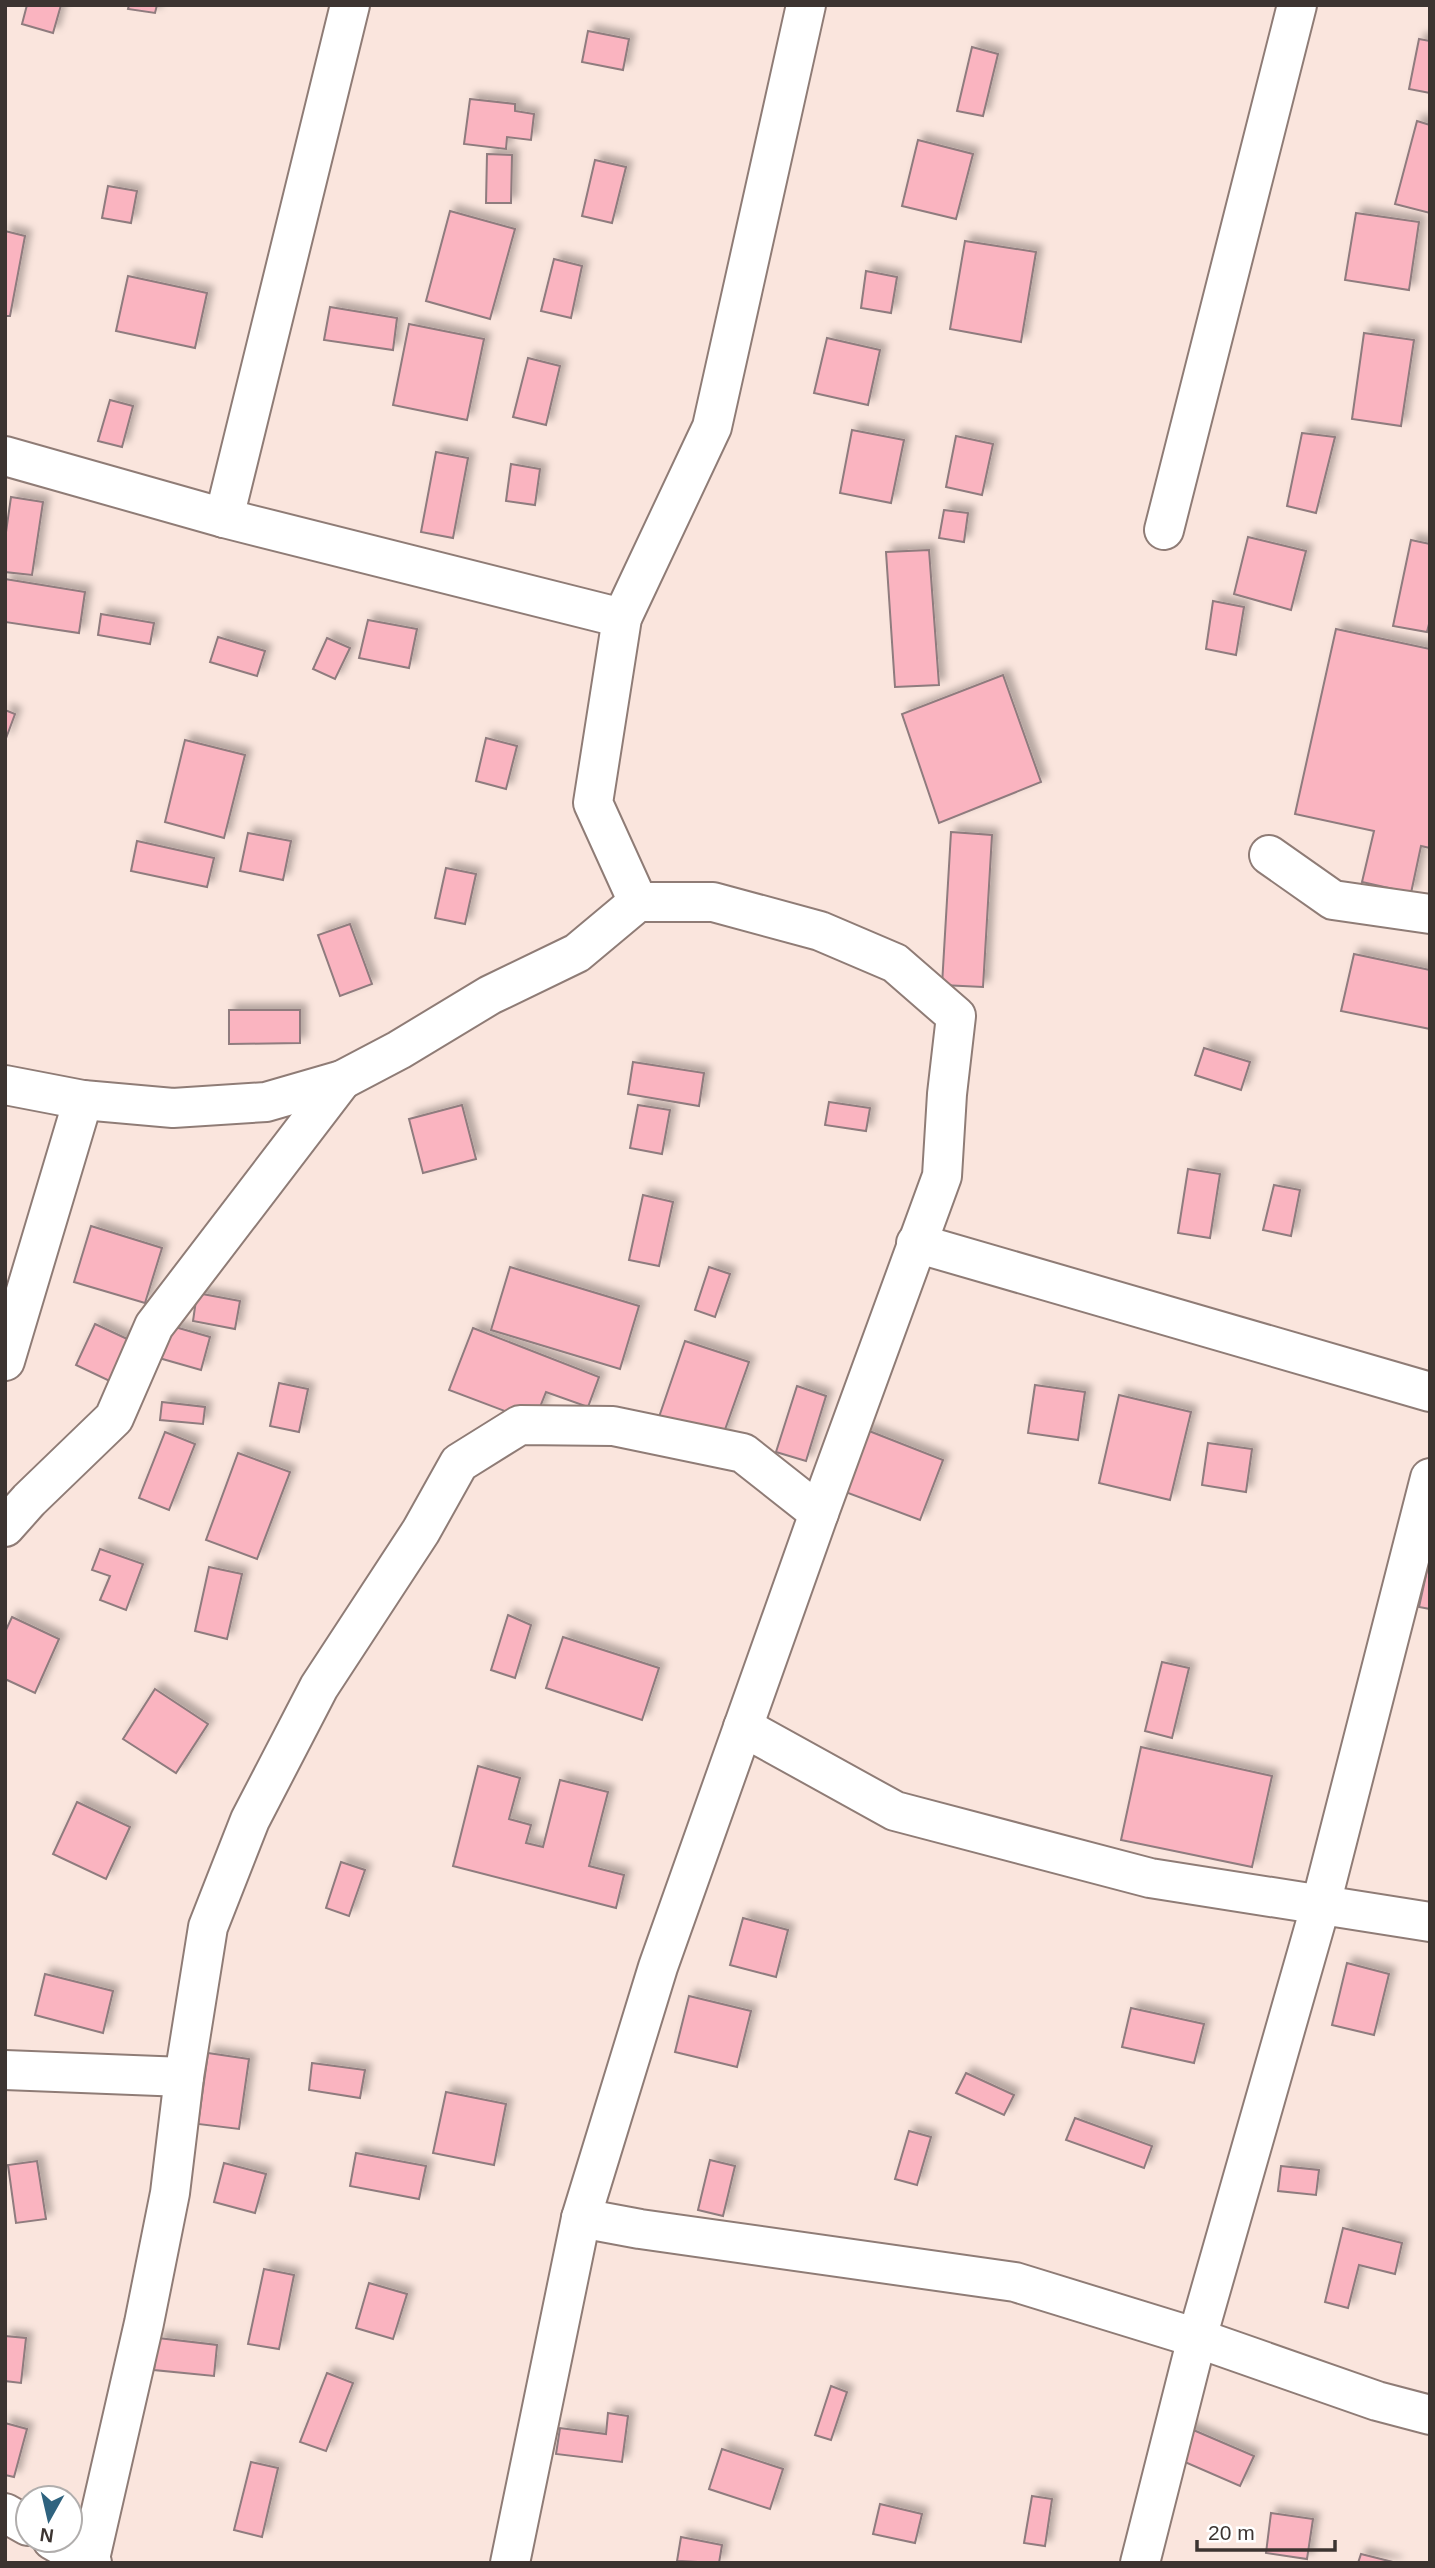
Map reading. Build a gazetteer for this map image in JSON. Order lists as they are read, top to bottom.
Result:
{
  "scale_bar": "20 m",
  "north": "bottom"
}
